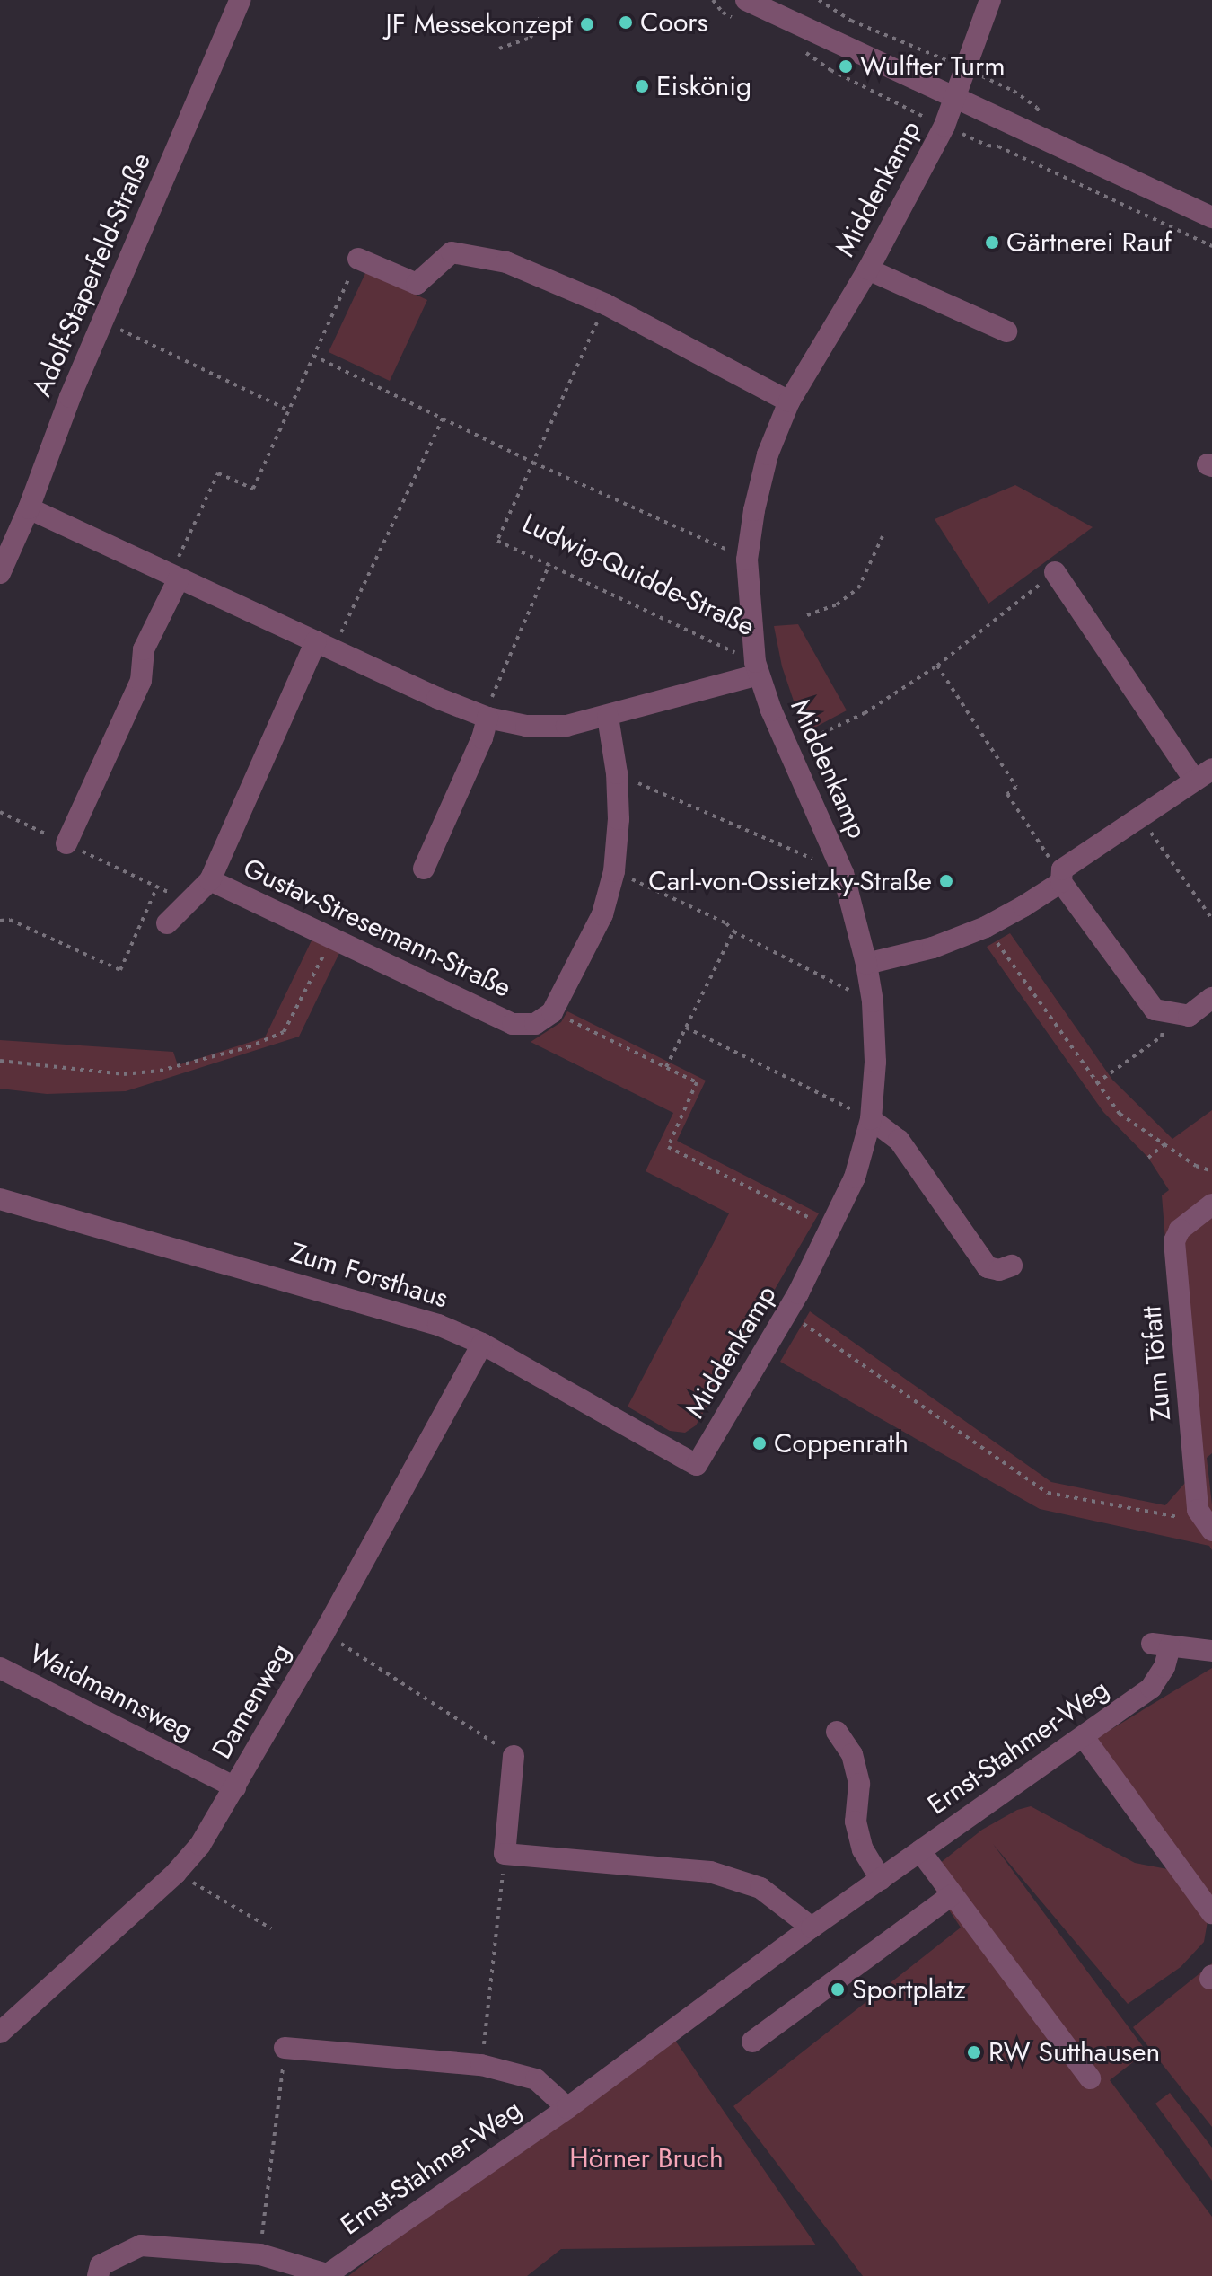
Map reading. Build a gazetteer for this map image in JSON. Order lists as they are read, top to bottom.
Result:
{
  "streets": {
    "street": [
      "Middenkamp",
      "Adolf-Staperfeld-Straße",
      "Gustav-Stresemann-Straße",
      "Zum Forsthaus",
      "Zum Töfatt",
      "Waidmannsweg",
      "Damenweg",
      "Ernst-Stahmer-Weg"
    ],
    "path": ["Ludwig-Quidde-Straße"]
  },
  "crossings": [
    ["Middenkamp", "Ludwig-Quidde-Straße"],
    ["Middenkamp", "Zum Forsthaus"],
    ["Zum Forsthaus", "Damenweg"],
    ["Waidmannsweg", "Damenweg"]
  ],
  "parks": ["Hörner Bruch"],
  "places": [
    "Coors",
    "JF Messekonzept",
    "Wulfter Turm",
    "Eiskönig",
    "Gärtnerei Rauf",
    "Carl-von-Ossietzky-Straße",
    "Coppenrath",
    "Sportplatz",
    "RW Sutthausen"
  ]
}
